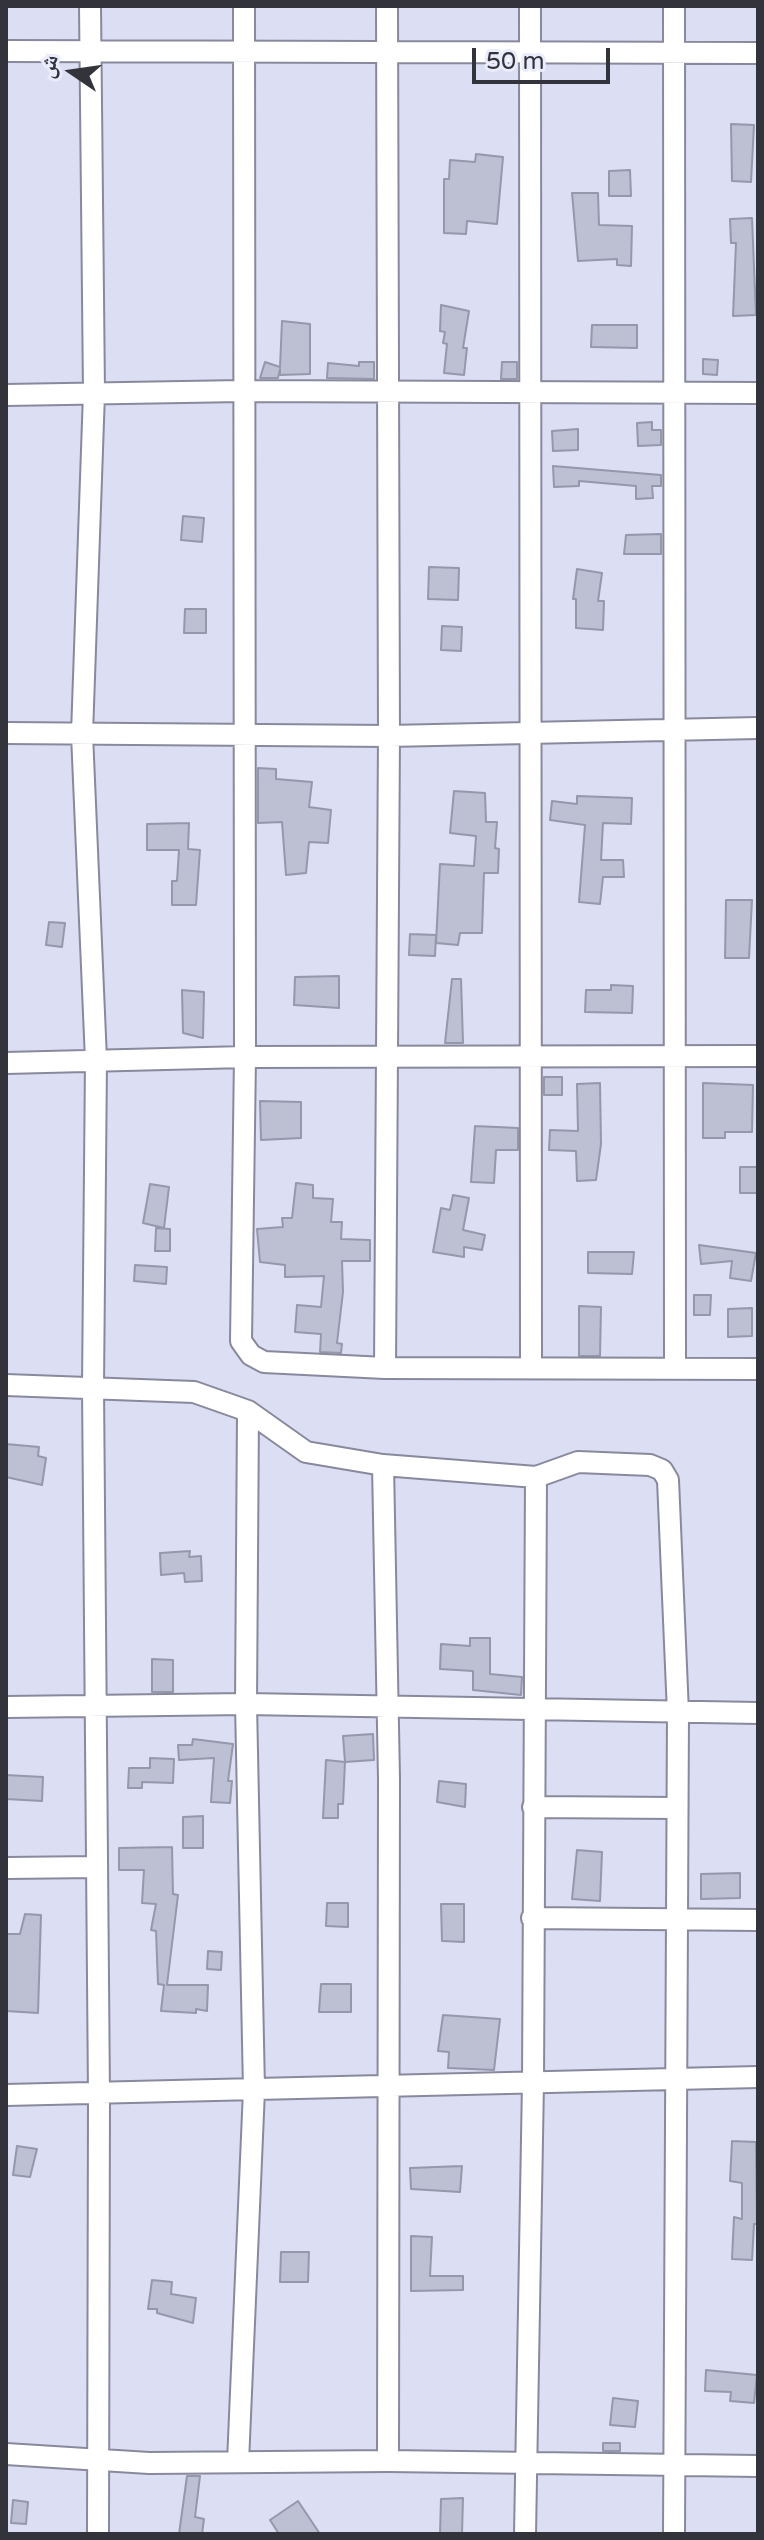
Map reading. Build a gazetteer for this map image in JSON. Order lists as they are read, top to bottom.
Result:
{
  "scale_bar": "50 m",
  "north": "left"
}
